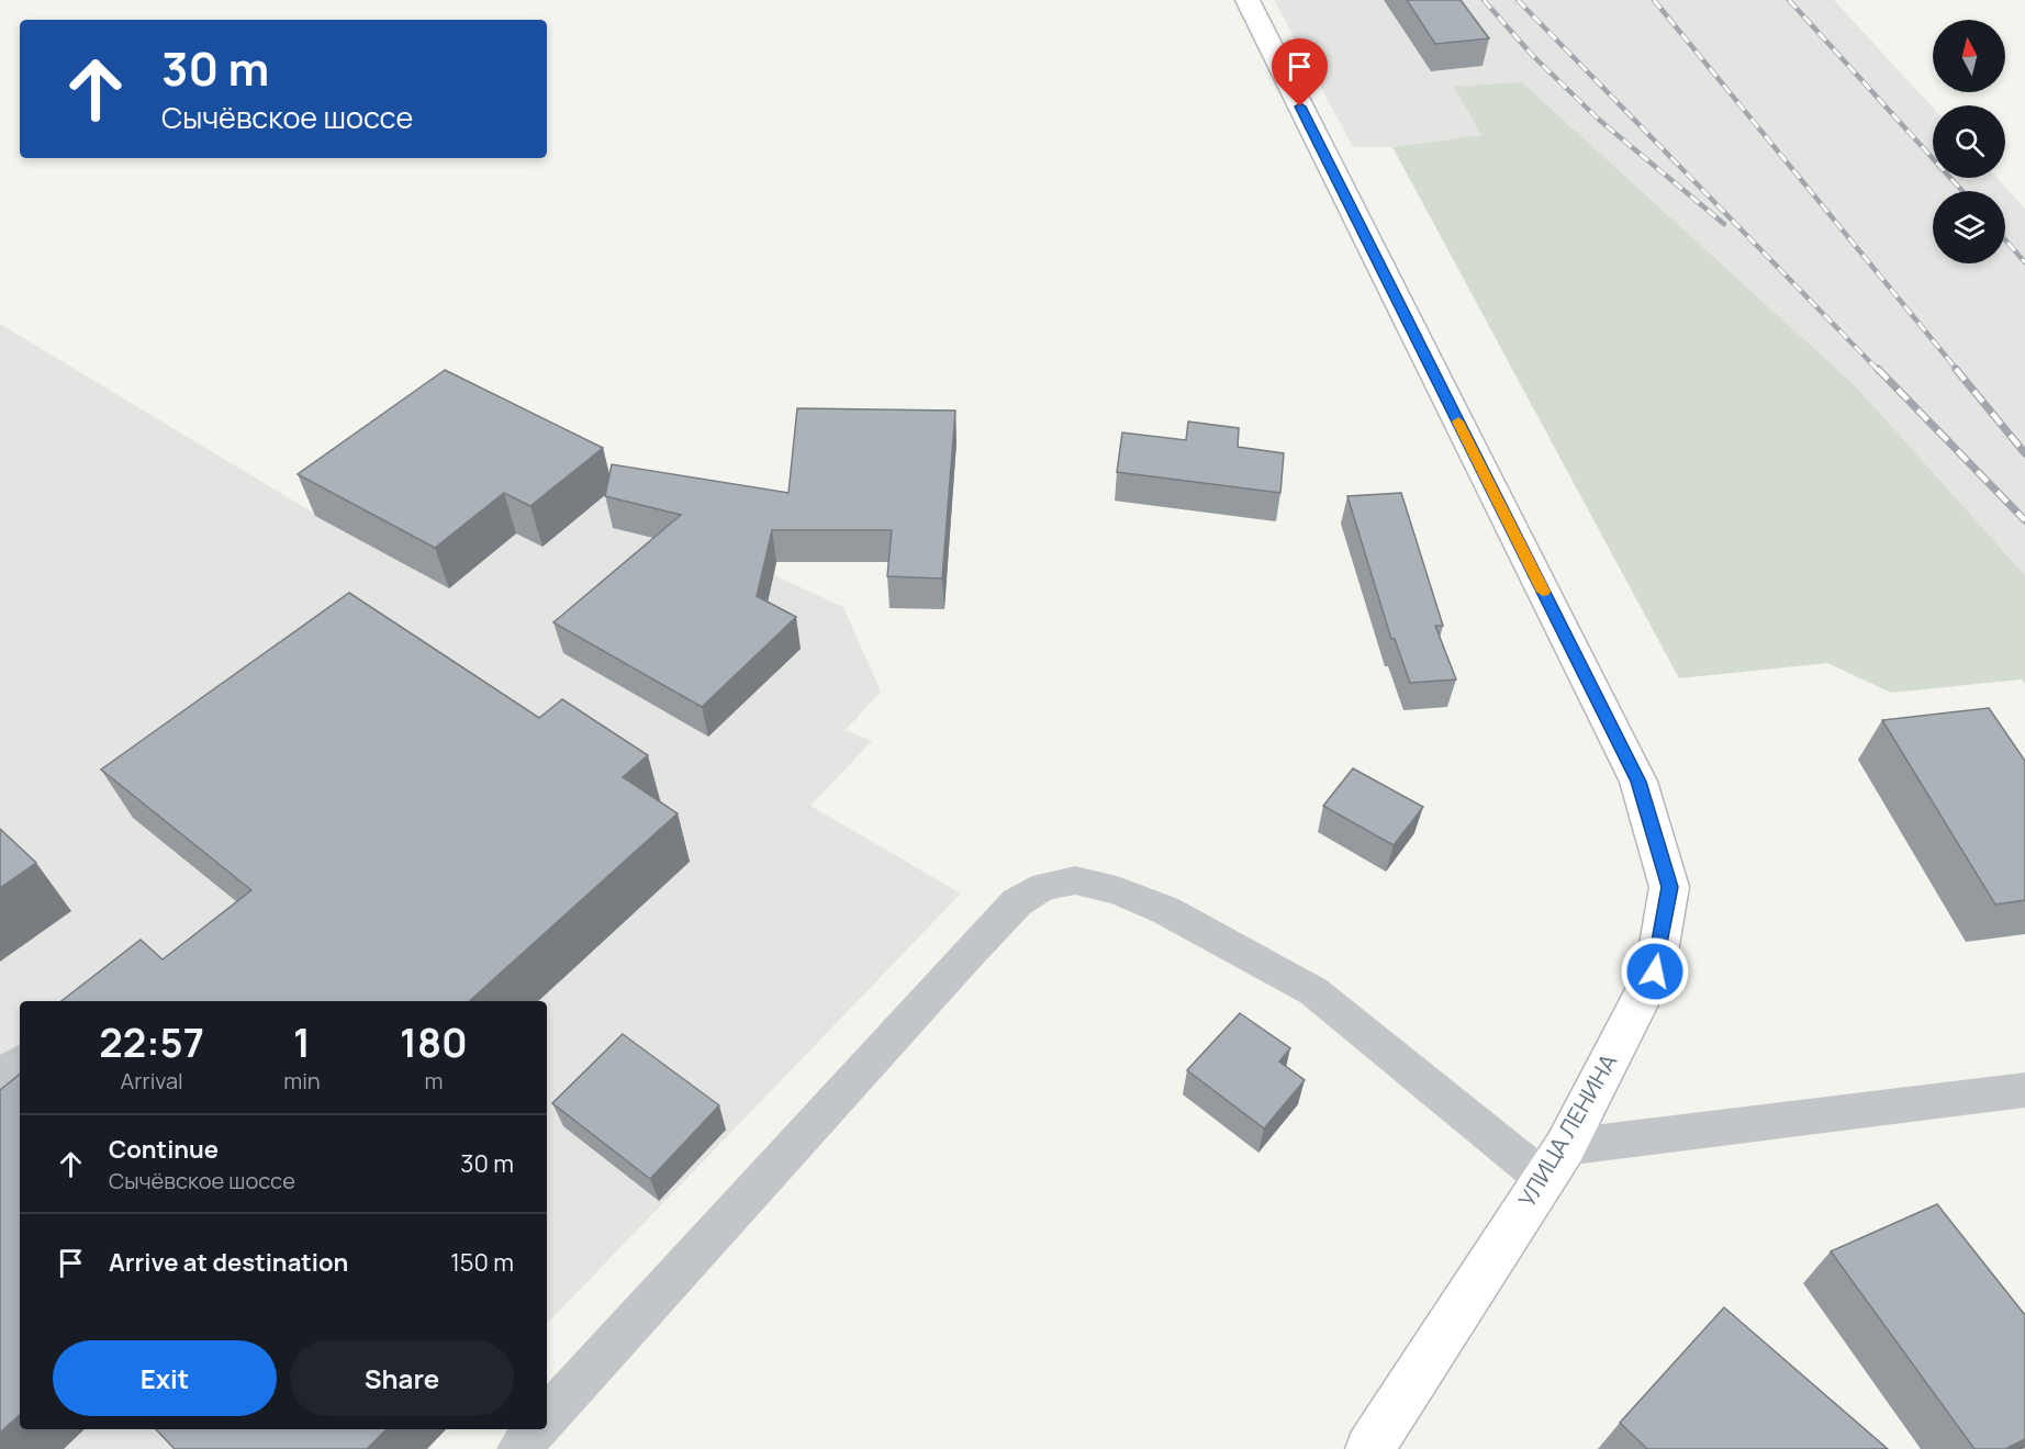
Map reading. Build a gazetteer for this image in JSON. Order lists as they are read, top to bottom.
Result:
{
  "streets": {
    "main road": ["УЛИЦА ЛЕНИНА"]
  },
  "north": "top",
  "page": {
    "turn": ["30 m", "Сычёвское шоссе"],
    "eta": [
      "22:57",
      "Arrival",
      "1",
      "min",
      "180",
      "m"
    ],
    "list": [
      {
        "name": "Continue",
        "note": "Сычёвское шоссе",
        "value": "30 m"
      },
      {
        "name": "Arrive at destination",
        "value": "150 m"
      }
    ],
    "buttons": ["Exit", "Share"]
  }
}
